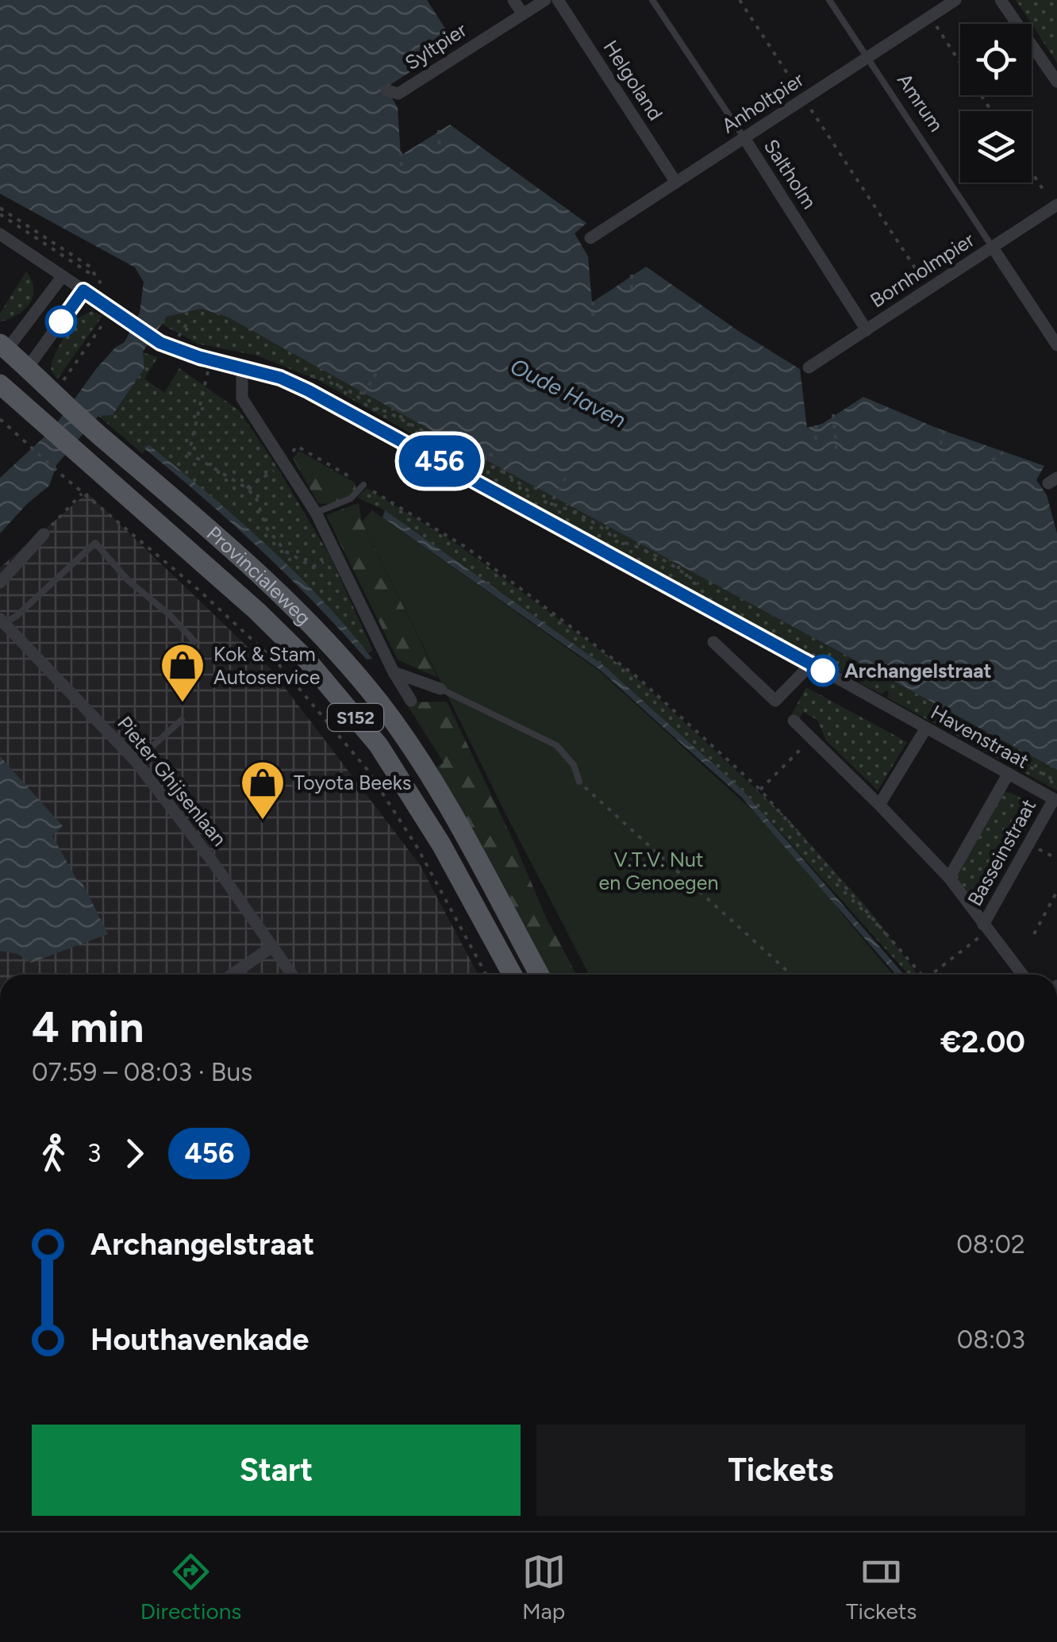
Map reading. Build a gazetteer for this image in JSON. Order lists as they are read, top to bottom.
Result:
{
  "streets": {
    "main road": ["Provincialeweg", "S152"],
    "street": [
      "Syltpier",
      "Helgoland",
      "Anholtpier",
      "Amrum",
      "Saltholm",
      "Bornholmpier",
      "Havenstraat",
      "Pieter Ghijsenlaan",
      "Basseinstraat"
    ]
  },
  "crossings": [
    ["Helgoland", "Anholtpier"],
    ["Anholtpier", "Amrum"],
    ["Anholtpier", "Saltholm"],
    ["Amrum", "Bornholmpier"],
    ["Saltholm", "Bornholmpier"],
    ["Havenstraat", "Basseinstraat"]
  ],
  "water": ["Oude Haven"],
  "parks": ["V.T.V. Nut en Genoegen"],
  "places": {
    "other": ["Archangelstraat"],
    "shop": ["Kok & Stam Autoservice", "Toyota Beeks"]
  },
  "lines": ["bus line 456"],
  "page": {
    "on_map": "456",
    "heading": ["4 min", "07:59 – 08:03 · Bus", "€2.00"],
    "legs": ["3", "456"],
    "list": [
      {
        "name": "Archangelstraat",
        "value": "08:02"
      },
      {
        "name": "Houthavenkade",
        "value": "08:03"
      }
    ],
    "buttons": ["Start", "Tickets"],
    "tabs": ["Directions", "Map", "Tickets"]
  }
}
